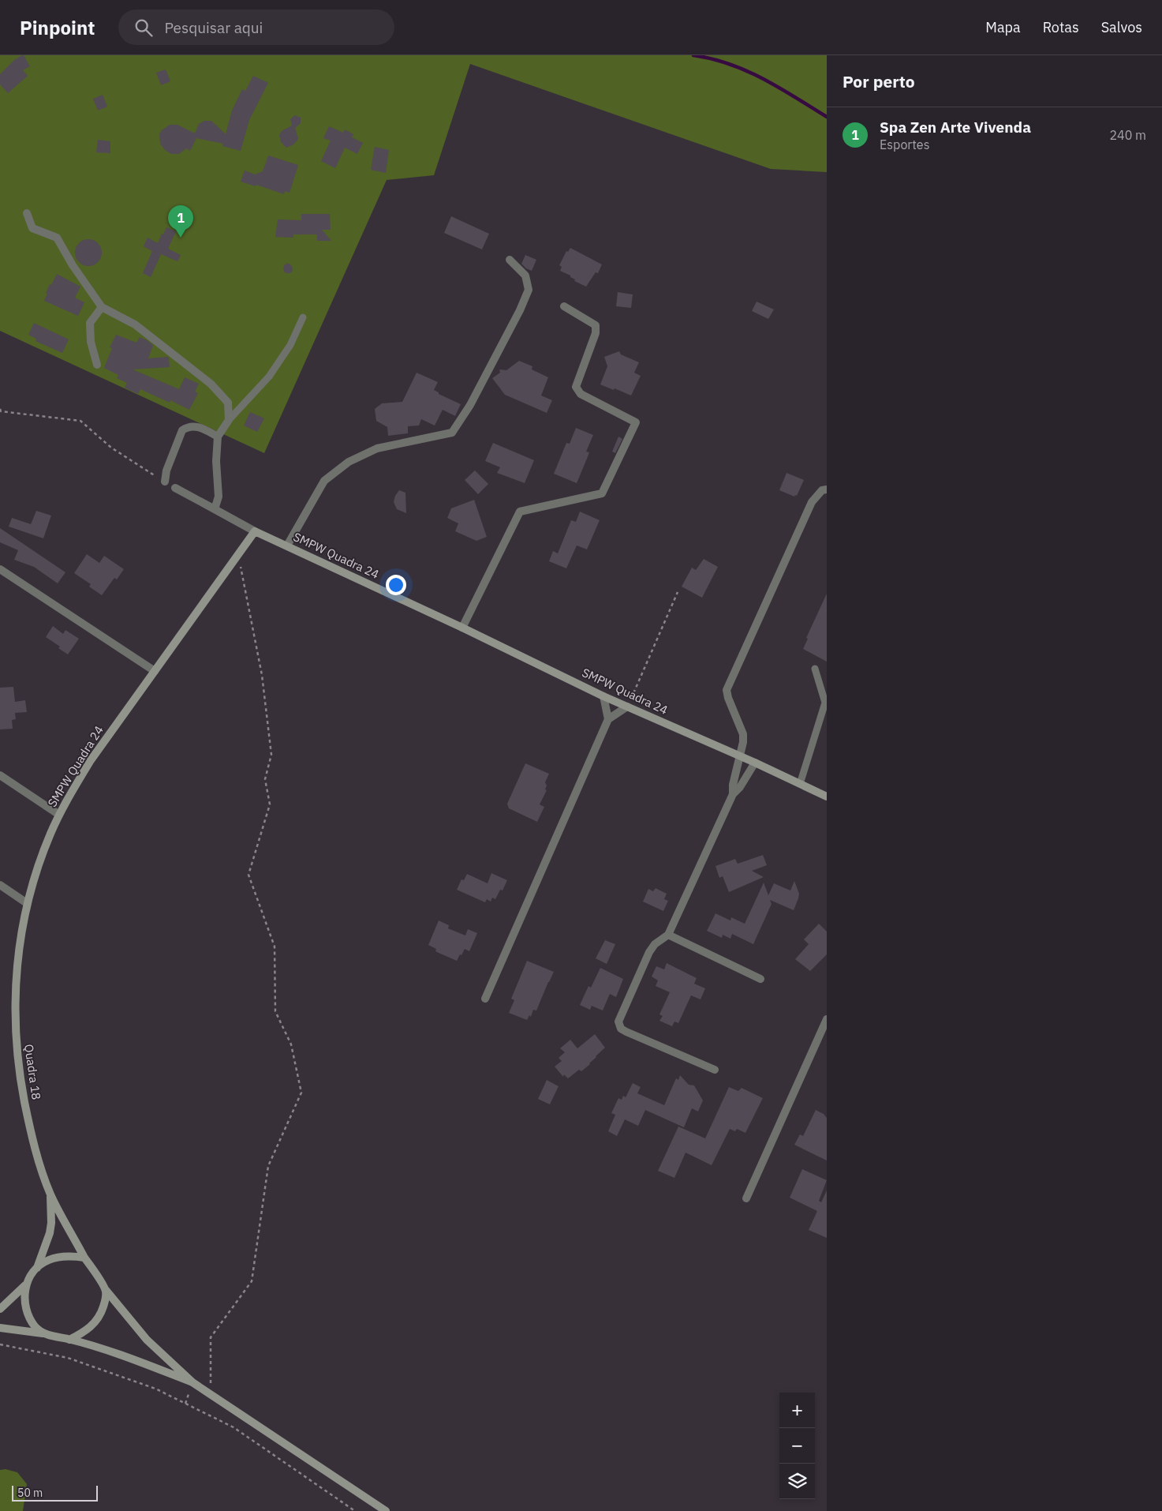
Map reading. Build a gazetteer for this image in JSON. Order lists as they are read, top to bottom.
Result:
{
  "streets": {
    "street": ["SMPW Quadra 24", "Quadra 18"]
  },
  "crossings": [
    ["SMPW Quadra 24", "Quadra 18"]
  ],
  "scale_bar": "50 m",
  "page": {
    "header": "Pinpoint",
    "search": "Pesquisar aqui",
    "nav": ["Mapa", "Rotas", "Salvos"],
    "heading": "Por perto",
    "list": [
      {
        "mark": "1",
        "name": "Spa Zen Arte Vivenda",
        "note": "Esportes",
        "value": "240 m"
      }
    ],
    "pins": "1",
    "map_buttons": ["+", "−"],
    "scale": "50 m"
  }
}
